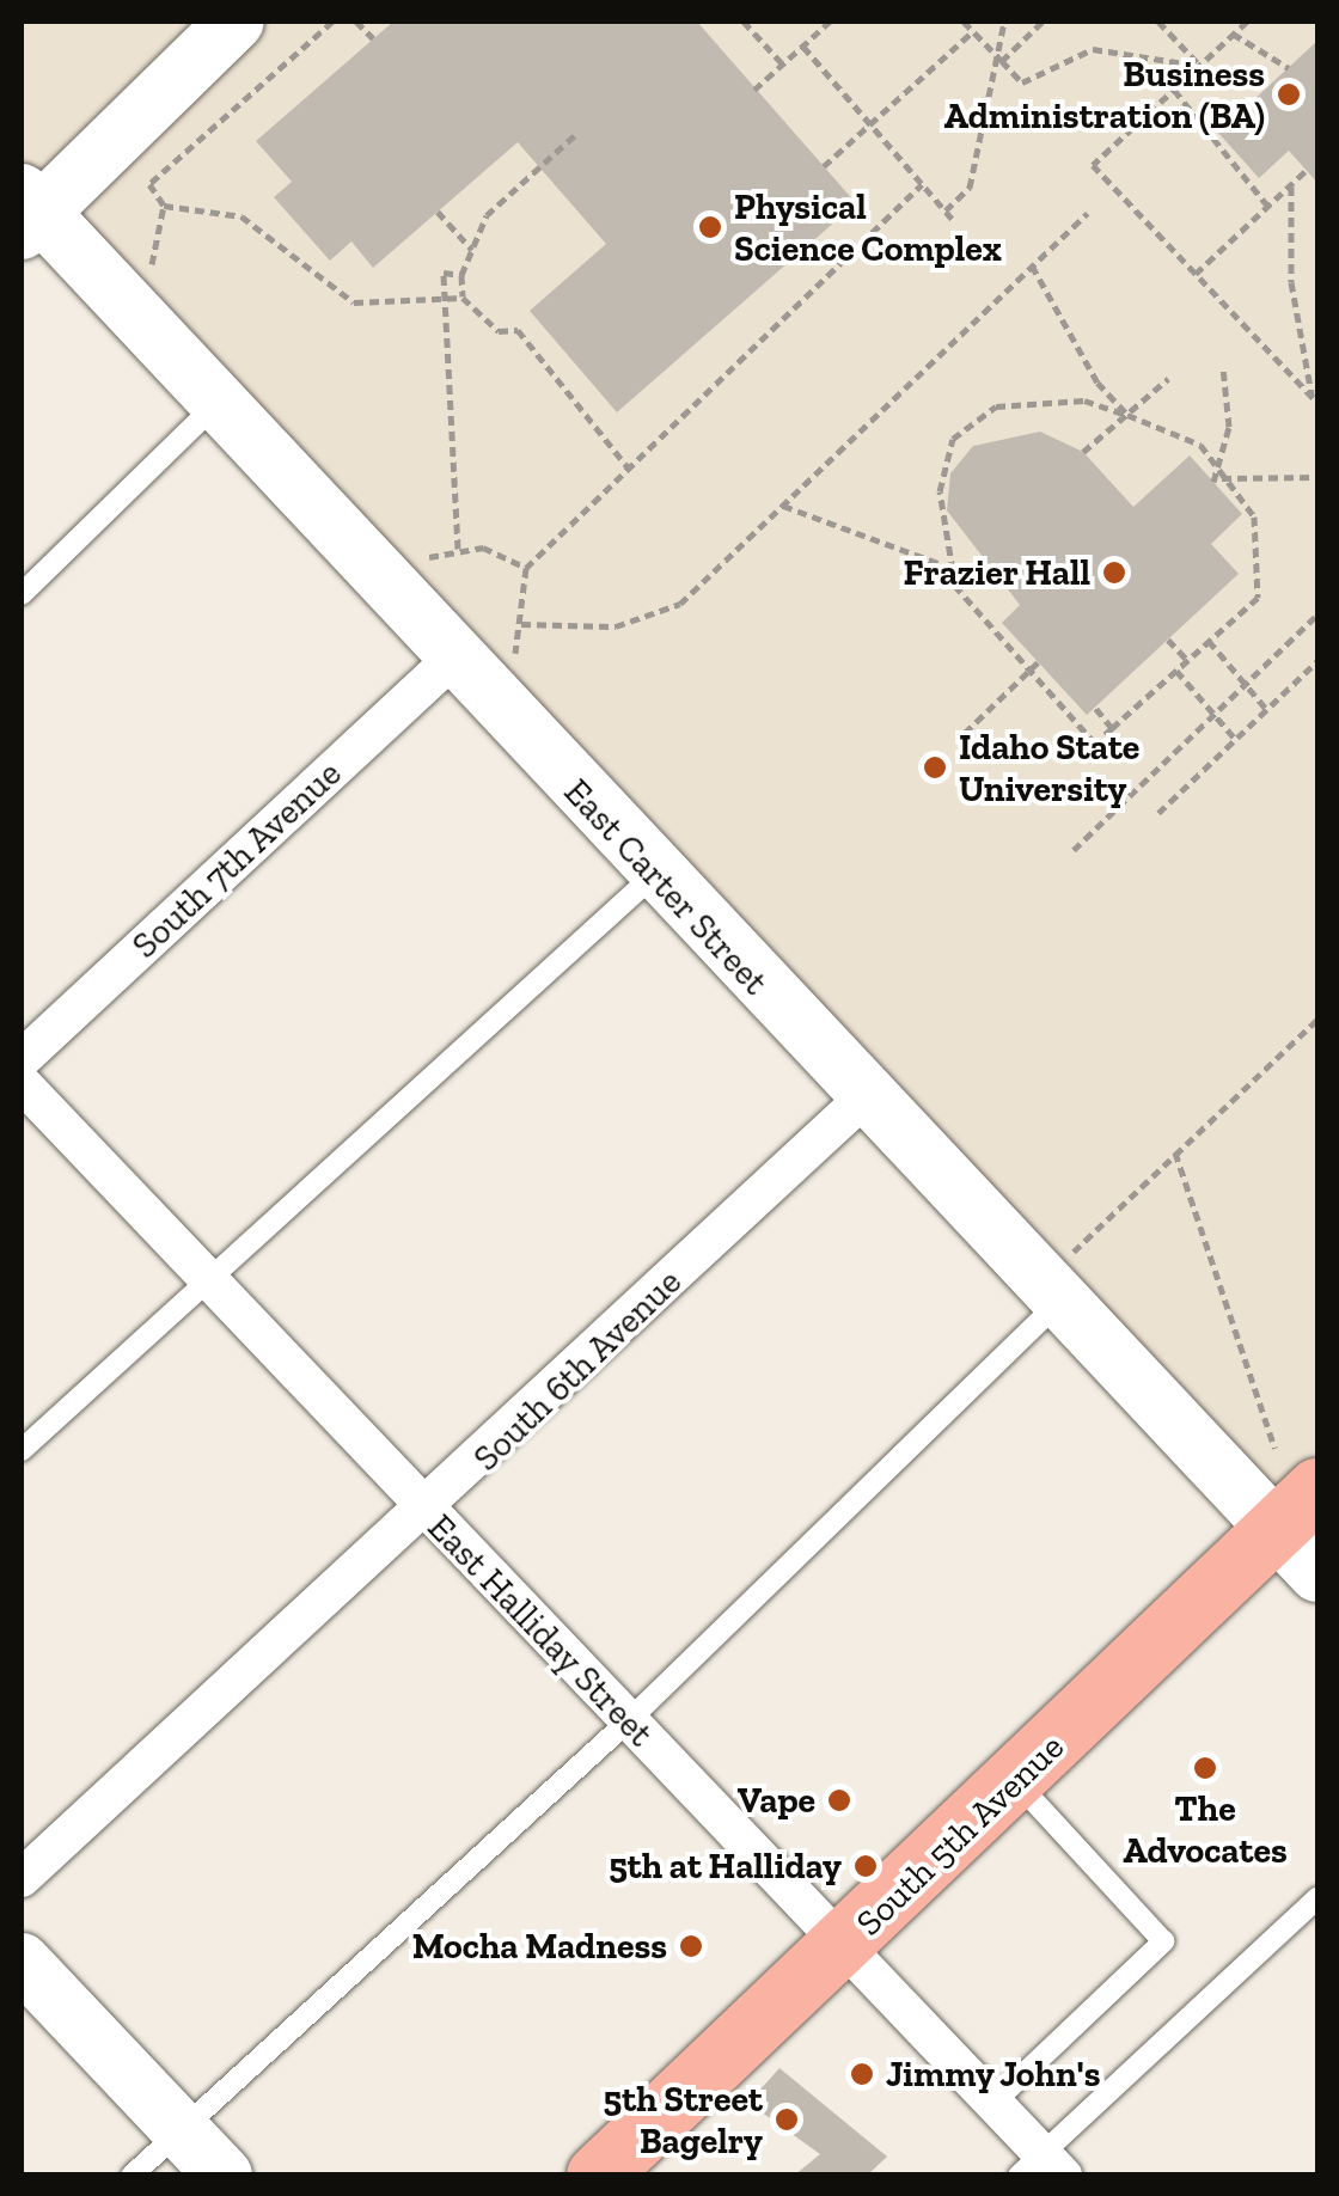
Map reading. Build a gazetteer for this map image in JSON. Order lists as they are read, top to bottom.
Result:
{
  "streets": {
    "main road": ["South 5th Avenue"],
    "street": [
      "South 7th Avenue",
      "East Carter Street",
      "South 6th Avenue",
      "East Halliday Street"
    ]
  },
  "crossings": [
    ["South 7th Avenue", "East Carter Street"],
    ["East Carter Street", "South 6th Avenue"],
    ["East Carter Street", "South 5th Avenue"],
    ["South 6th Avenue", "East Halliday Street"],
    ["East Halliday Street", "South 5th Avenue"]
  ],
  "places": [
    "Business Administration (BA)",
    "Physical Science Complex",
    "Frazier Hall",
    "Idaho State University",
    "The Advocates",
    "Vape",
    "5th at Halliday",
    "Mocha Madness",
    "Jimmy John's",
    "5th Street Bagelry"
  ]
}
